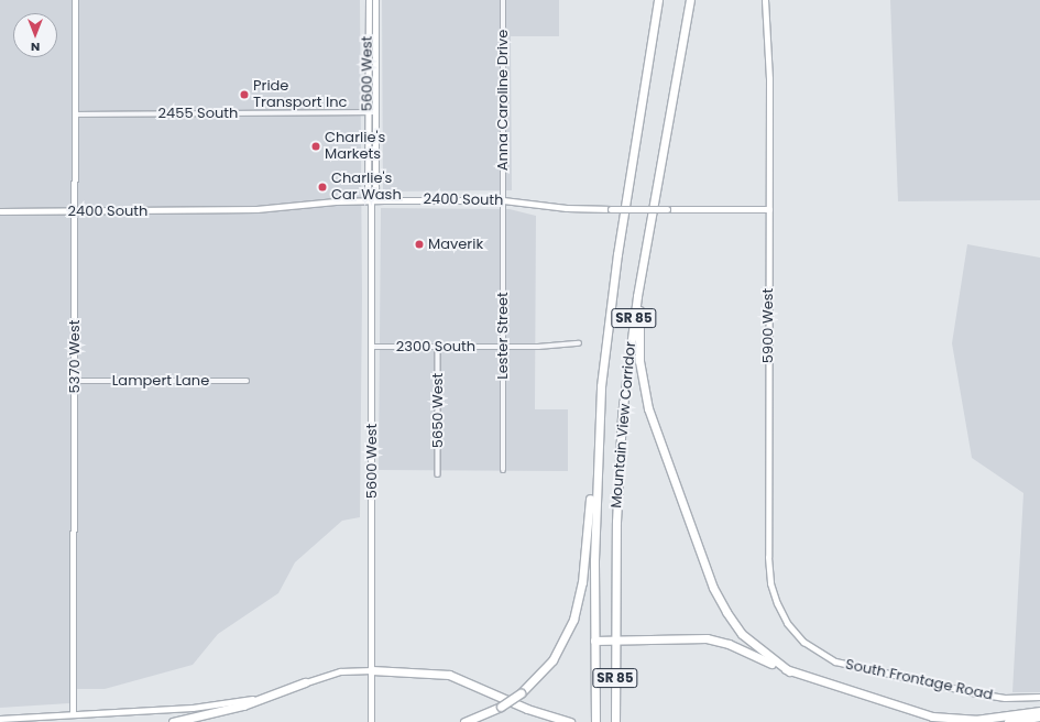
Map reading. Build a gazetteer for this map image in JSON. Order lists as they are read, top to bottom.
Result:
{
  "streets": {
    "highway": ["SR 85", "Mountain View Corridor"],
    "street": [
      "5600 West",
      "Anna Caroline Drive",
      "2455 South",
      "2400 South",
      "5900 West",
      "Lester Street",
      "2300 South",
      "5370 West",
      "Lampert Lane",
      "5650 West",
      "South Frontage Road"
    ]
  },
  "crossings": [
    ["5600 West", "2455 South"],
    ["5600 West", "2400 South"],
    ["5600 West", "2300 South"],
    ["Anna Caroline Drive", "2400 South"],
    ["Anna Caroline Drive", "Lester Street"],
    ["2455 South", "5370 West"],
    ["2400 South", "5900 West"],
    ["2400 South", "Lester Street"],
    ["2400 South", "5370 West"],
    ["5900 West", "South Frontage Road"],
    ["Lester Street", "2300 South"],
    ["2300 South", "5650 West"],
    ["5370 West", "Lampert Lane"]
  ],
  "places": [
    "Pride Transport Inc",
    "Charlie's Markets",
    "Charlie's Car Wash",
    "Maverik"
  ],
  "north": "bottom"
}
